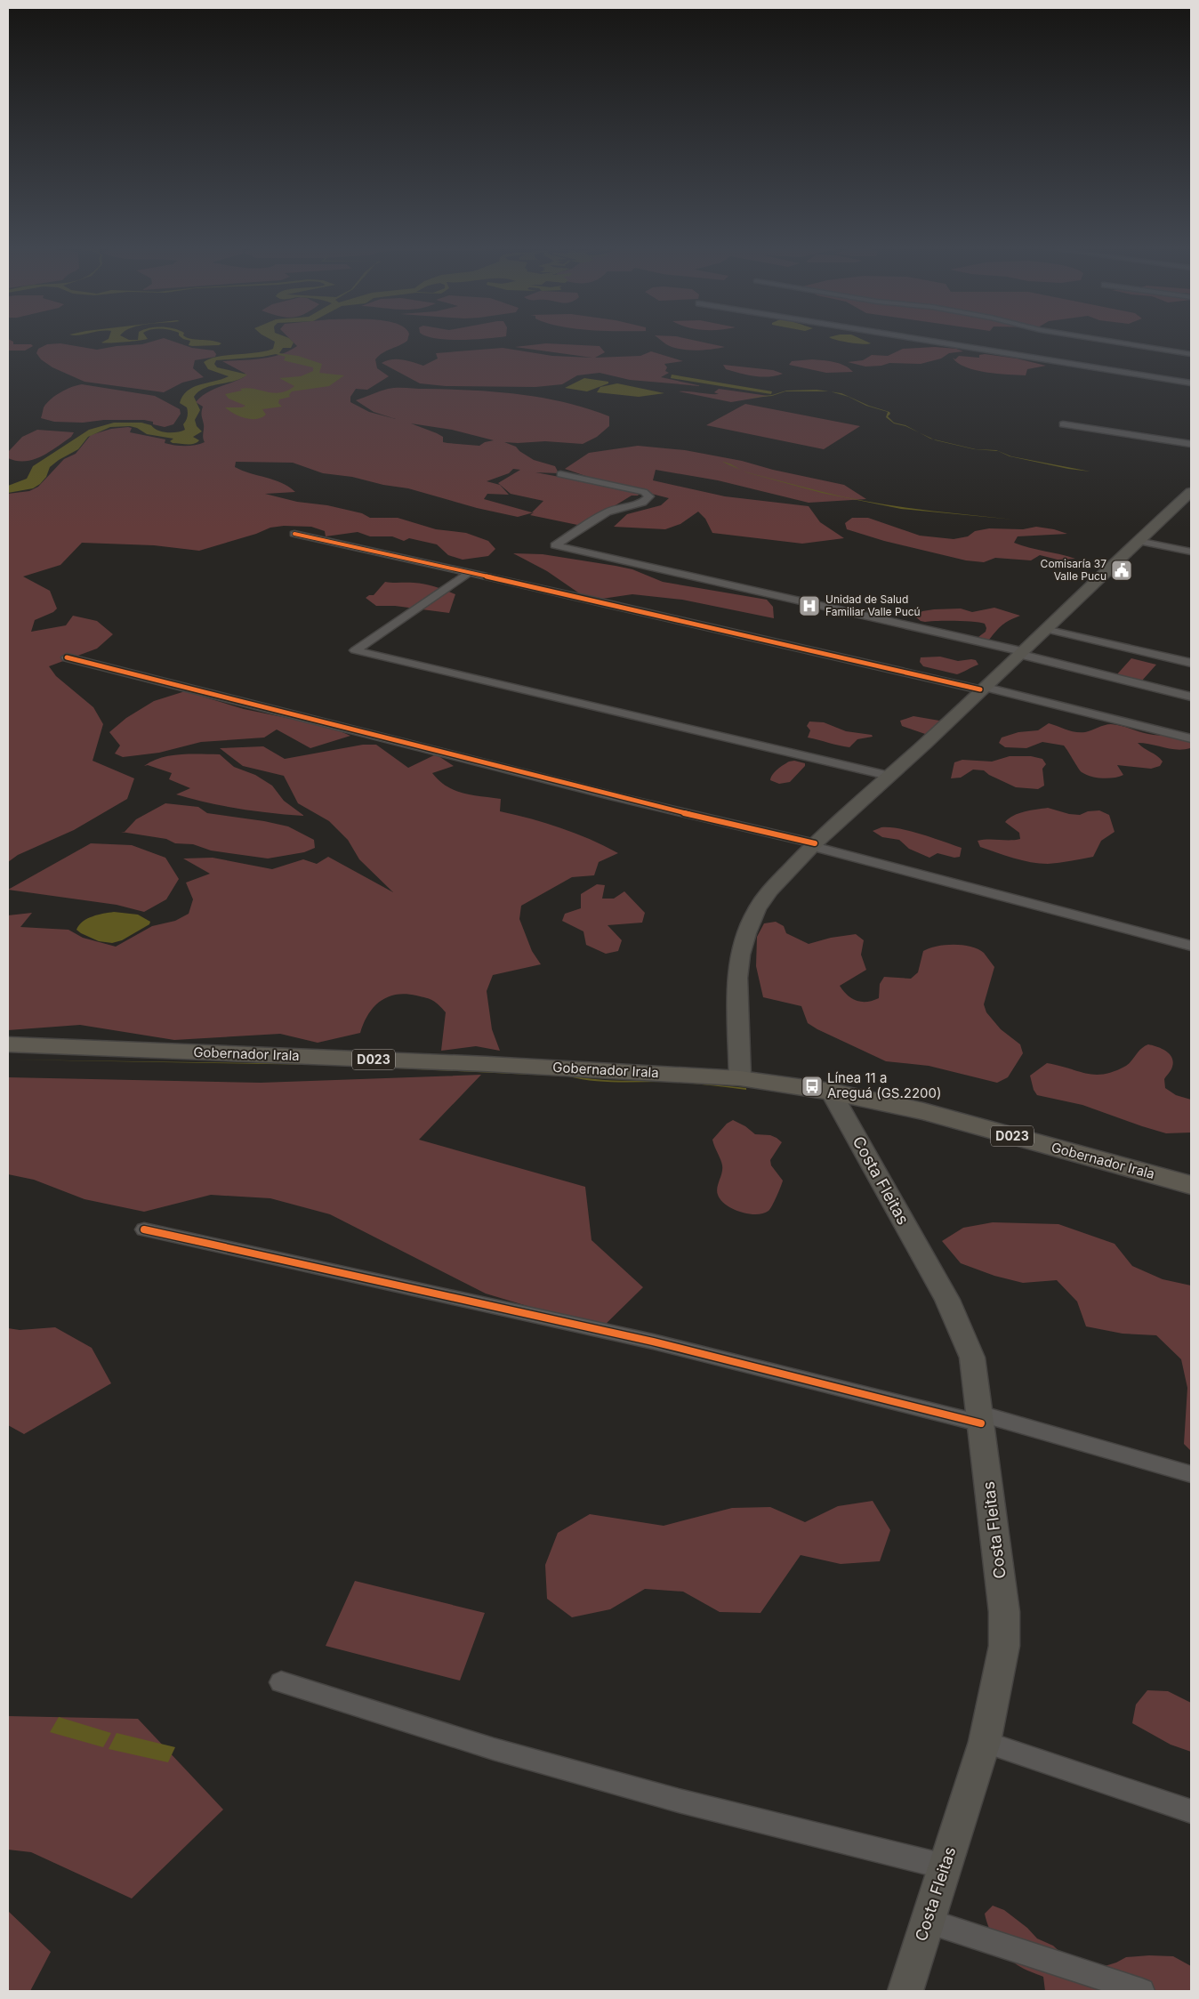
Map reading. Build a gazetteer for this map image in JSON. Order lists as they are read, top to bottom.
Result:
{
  "streets": {
    "main road": ["Gobernador Irala", "D023", "Costa Fleitas"]
  },
  "crossings": [
    ["Gobernador Irala", "Costa Fleitas"]
  ],
  "places": {
    "public building": ["Comisaría 37 Valle Pucu"],
    "hospital": ["Unidad de Salud Familiar Valle Pucú"],
    "bus stop": ["Línea 11 a Areguá (GS.2200)"]
  }
}
